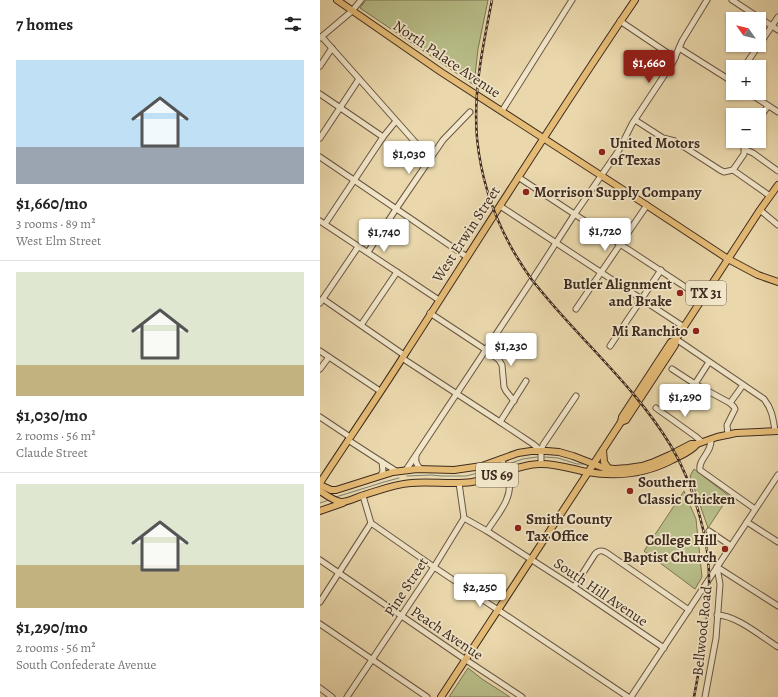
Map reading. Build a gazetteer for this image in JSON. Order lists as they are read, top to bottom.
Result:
{
  "streets": {
    "main road": [
      "North Palace Avenue",
      "West Erwin Street",
      "TX 31",
      "US 69"
    ],
    "street": [
      "Pine Street",
      "South Hill Avenue",
      "Bellwood Road",
      "Peach Avenue"
    ]
  },
  "crossings": [
    ["North Palace Avenue", "West Erwin Street"],
    ["North Palace Avenue", "TX 31"],
    ["TX 31", "US 69"],
    ["TX 31", "South Hill Avenue"],
    ["TX 31", "Peach Avenue"],
    ["Pine Street", "South Hill Avenue"],
    ["Pine Street", "Peach Avenue"]
  ],
  "places": [
    "United Motors of Texas",
    "Morrison Supply Company",
    "Butler Alignment and Brake",
    "Mi Ranchito",
    "Southern Classic Chicken",
    "Smith County Tax Office",
    "College Hill Baptist Church"
  ],
  "north": "top left",
  "page": {
    "heading": "7 homes",
    "map_buttons": ["+", "−"],
    "list": [
      {
        "name": "$1,660/mo",
        "note": "3 rooms · 89 m² · West Elm Street"
      },
      {
        "name": "$1,030/mo",
        "note": "2 rooms · 56 m² · Claude Street"
      },
      {
        "name": "$1,290/mo",
        "note": "2 rooms · 56 m² · South Confederate Avenue"
      }
    ],
    "price": [
      "$1,660",
      "$1,030",
      "$1,720",
      "$1,740",
      "$1,230",
      "$1,290",
      "$2,250"
    ]
  }
}
